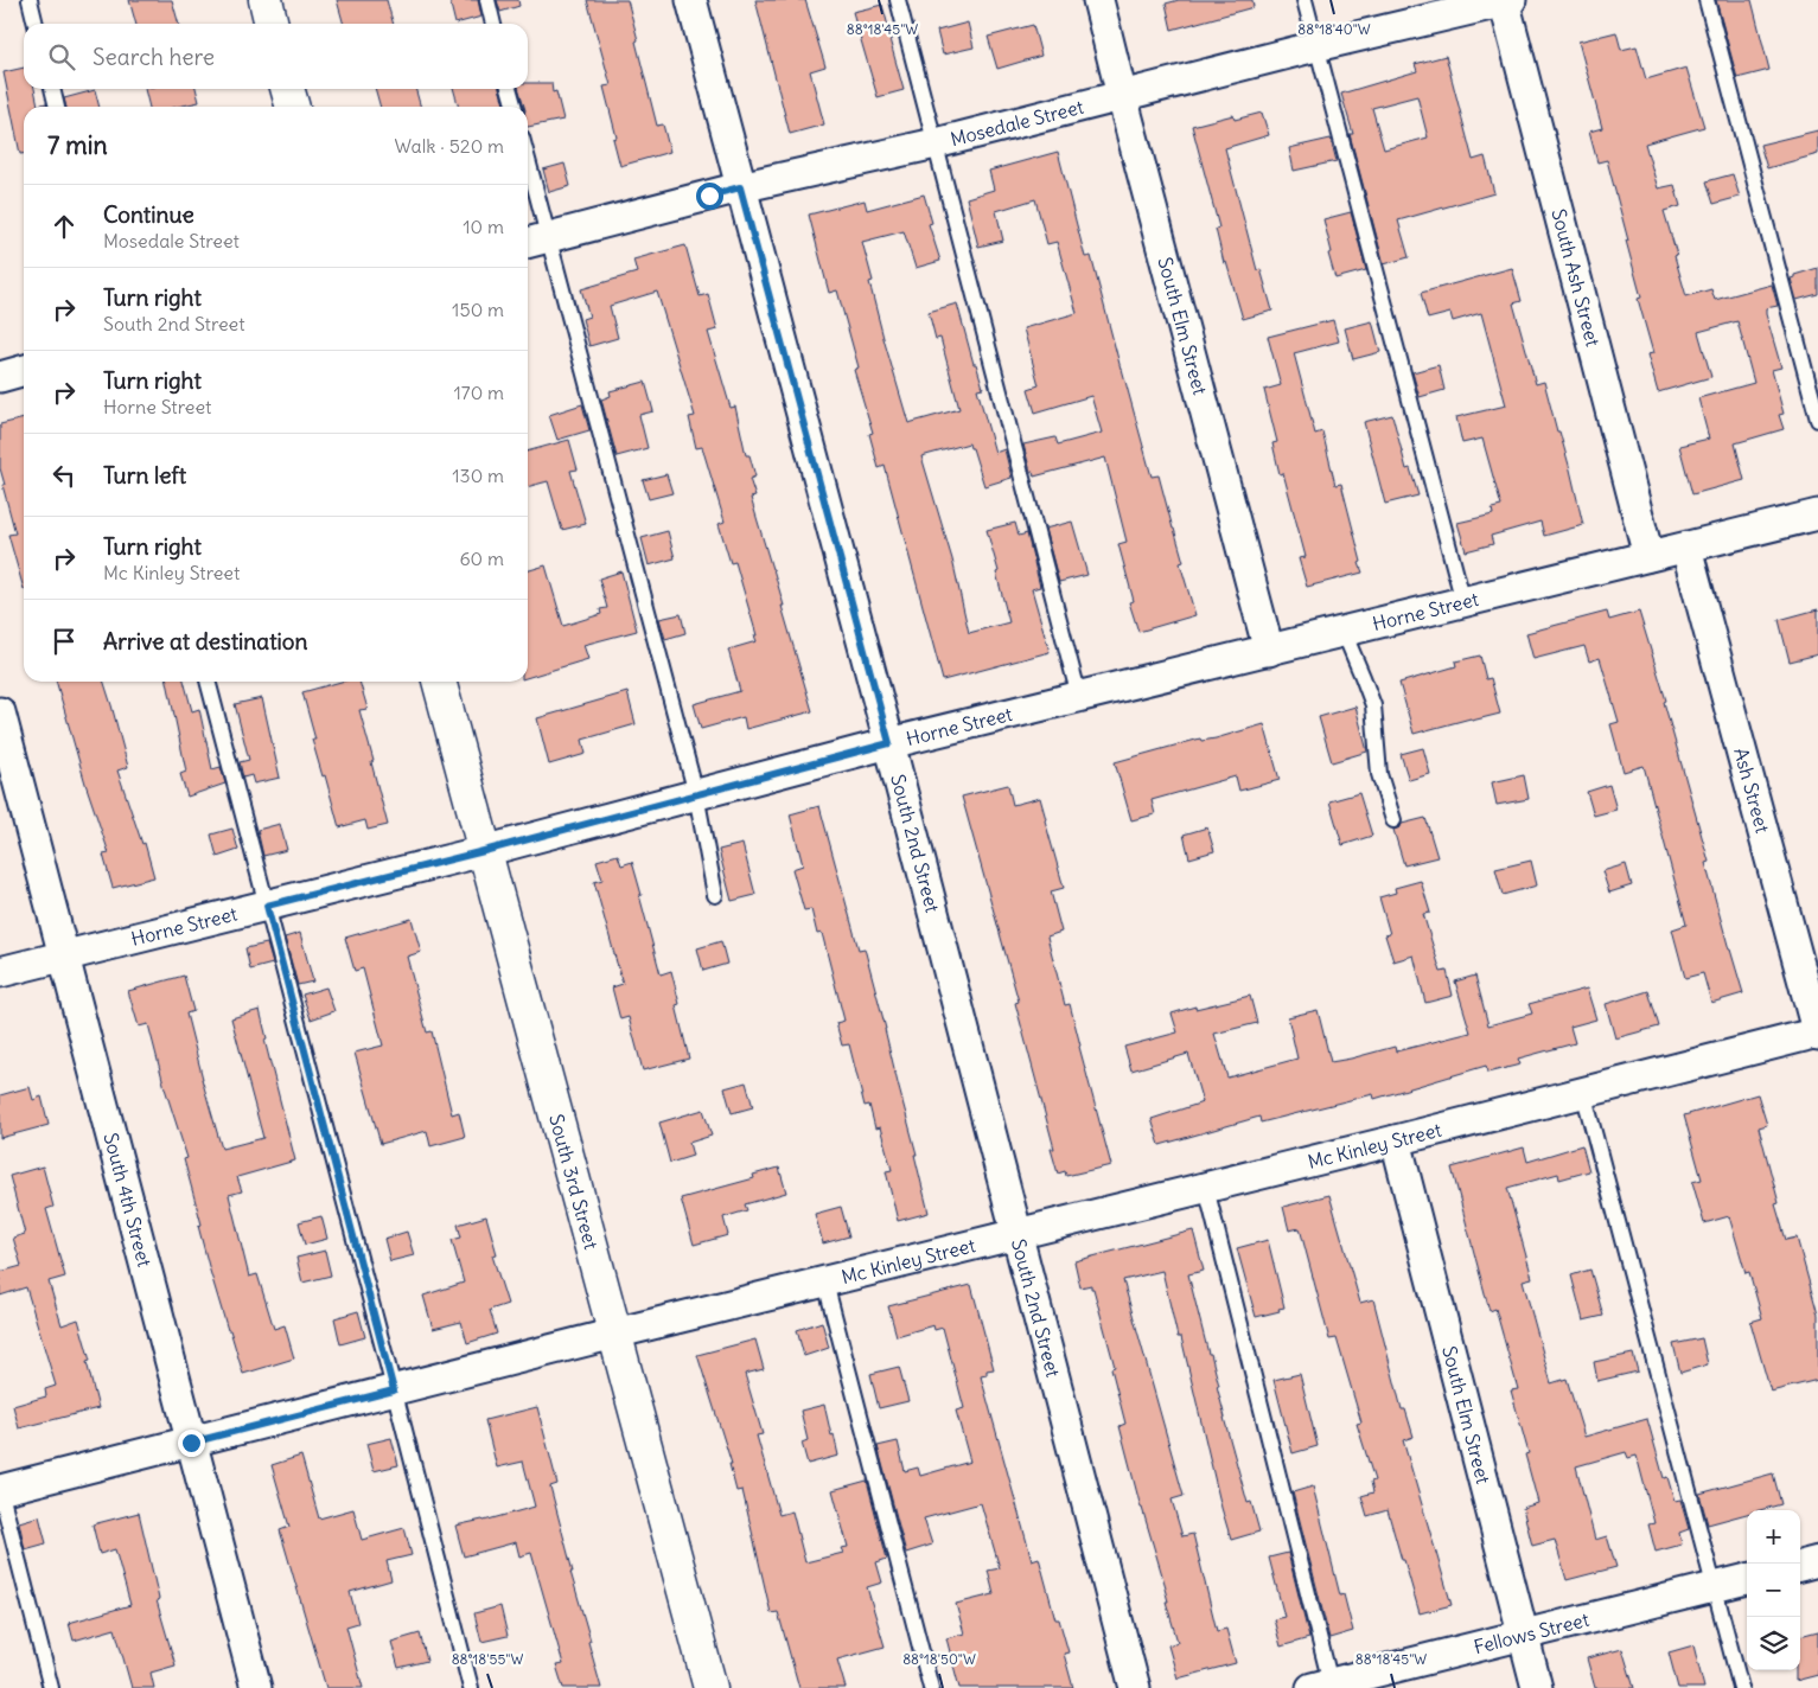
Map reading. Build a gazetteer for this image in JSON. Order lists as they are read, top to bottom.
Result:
{
  "streets": {
    "street": [
      "Mosedale Street",
      "South Ash Street",
      "South Elm Street",
      "Horne Street",
      "Ash Street",
      "South 2nd Street",
      "Mc Kinley Street",
      "South 3rd Street",
      "South 4th Street",
      "Fellows Street"
    ]
  },
  "crossings": [
    ["Mosedale Street", "South Ash Street"],
    ["Mosedale Street", "South Elm Street"],
    ["Mosedale Street", "South 2nd Street"],
    ["South Ash Street", "Horne Street"],
    ["South Elm Street", "Horne Street"],
    ["South Elm Street", "Mc Kinley Street"],
    ["South Elm Street", "Fellows Street"],
    ["Horne Street", "Ash Street"],
    ["Horne Street", "South 2nd Street"],
    ["Horne Street", "South 3rd Street"],
    ["Horne Street", "South 4th Street"],
    ["Ash Street", "Mc Kinley Street"],
    ["South 2nd Street", "Mc Kinley Street"],
    ["Mc Kinley Street", "South 3rd Street"],
    ["Mc Kinley Street", "South 4th Street"]
  ],
  "page": {
    "search": "Search here",
    "heading": ["7 min", "Walk · 520 m"],
    "list": [
      ["Continue", "Mosedale Street", "10 m"],
      ["Turn right", "South 2nd Street", "150 m"],
      ["Turn right", "Horne Street", "170 m"],
      ["Turn left", "130 m"],
      ["Turn right", "Mc Kinley Street", "60 m"],
      "Arrive at destination"
    ],
    "map_buttons": ["+", "−"]
  },
  "coordinates": [
    "88°18'45\"W",
    "88°18'40\"W",
    "88°18'55\"W",
    "88°18'50\"W"
  ]
}
